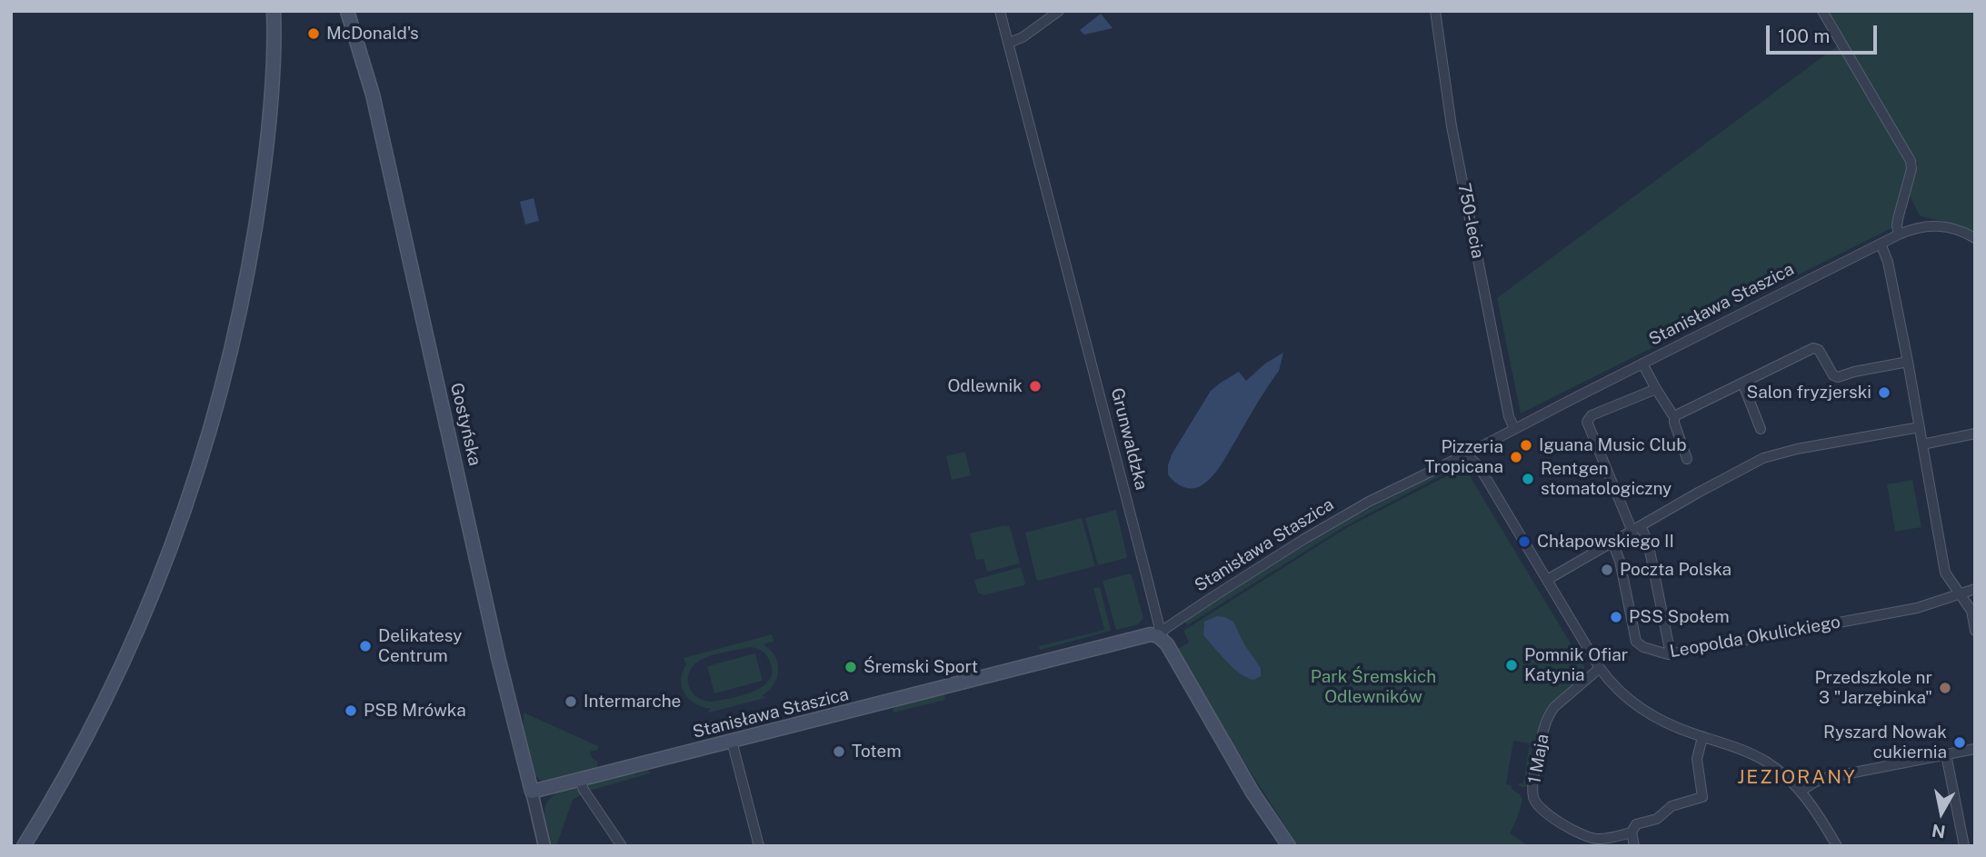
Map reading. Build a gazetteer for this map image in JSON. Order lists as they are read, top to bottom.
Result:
{
  "streets": {
    "main road": ["Stanisława Staszica", "Gostyńska", "Grunwaldzka"],
    "street": ["750-lecia", "Leopolda Okulickiego", "1 Maja"]
  },
  "crossings": [
    ["750-lecia", "Stanisława Staszica"],
    ["Stanisława Staszica", "Gostyńska"],
    ["Stanisława Staszica", "Grunwaldzka"]
  ],
  "districts": ["JEZIORANY"],
  "parks": ["Park Śremskich Odlewników"],
  "places": [
    "McDonald's",
    "Odlewnik",
    "Salon fryzjerski",
    "Iguana Music Club",
    "Pizzeria Tropicana",
    "Rentgen stomatologiczny",
    "Chłapowskiego II",
    "Poczta Polska",
    "PSS Społem",
    "Delikatesy Centrum",
    "Pomnik Ofiar Katynia",
    "Śremski Sport",
    "Przedszkole nr 3 \"Jarzębinka\"",
    "Intermarche",
    "PSB Mrówka",
    "Ryszard Nowak cukiernia",
    "Totem"
  ],
  "scale_bar": "100 m",
  "north": "bottom"
}
